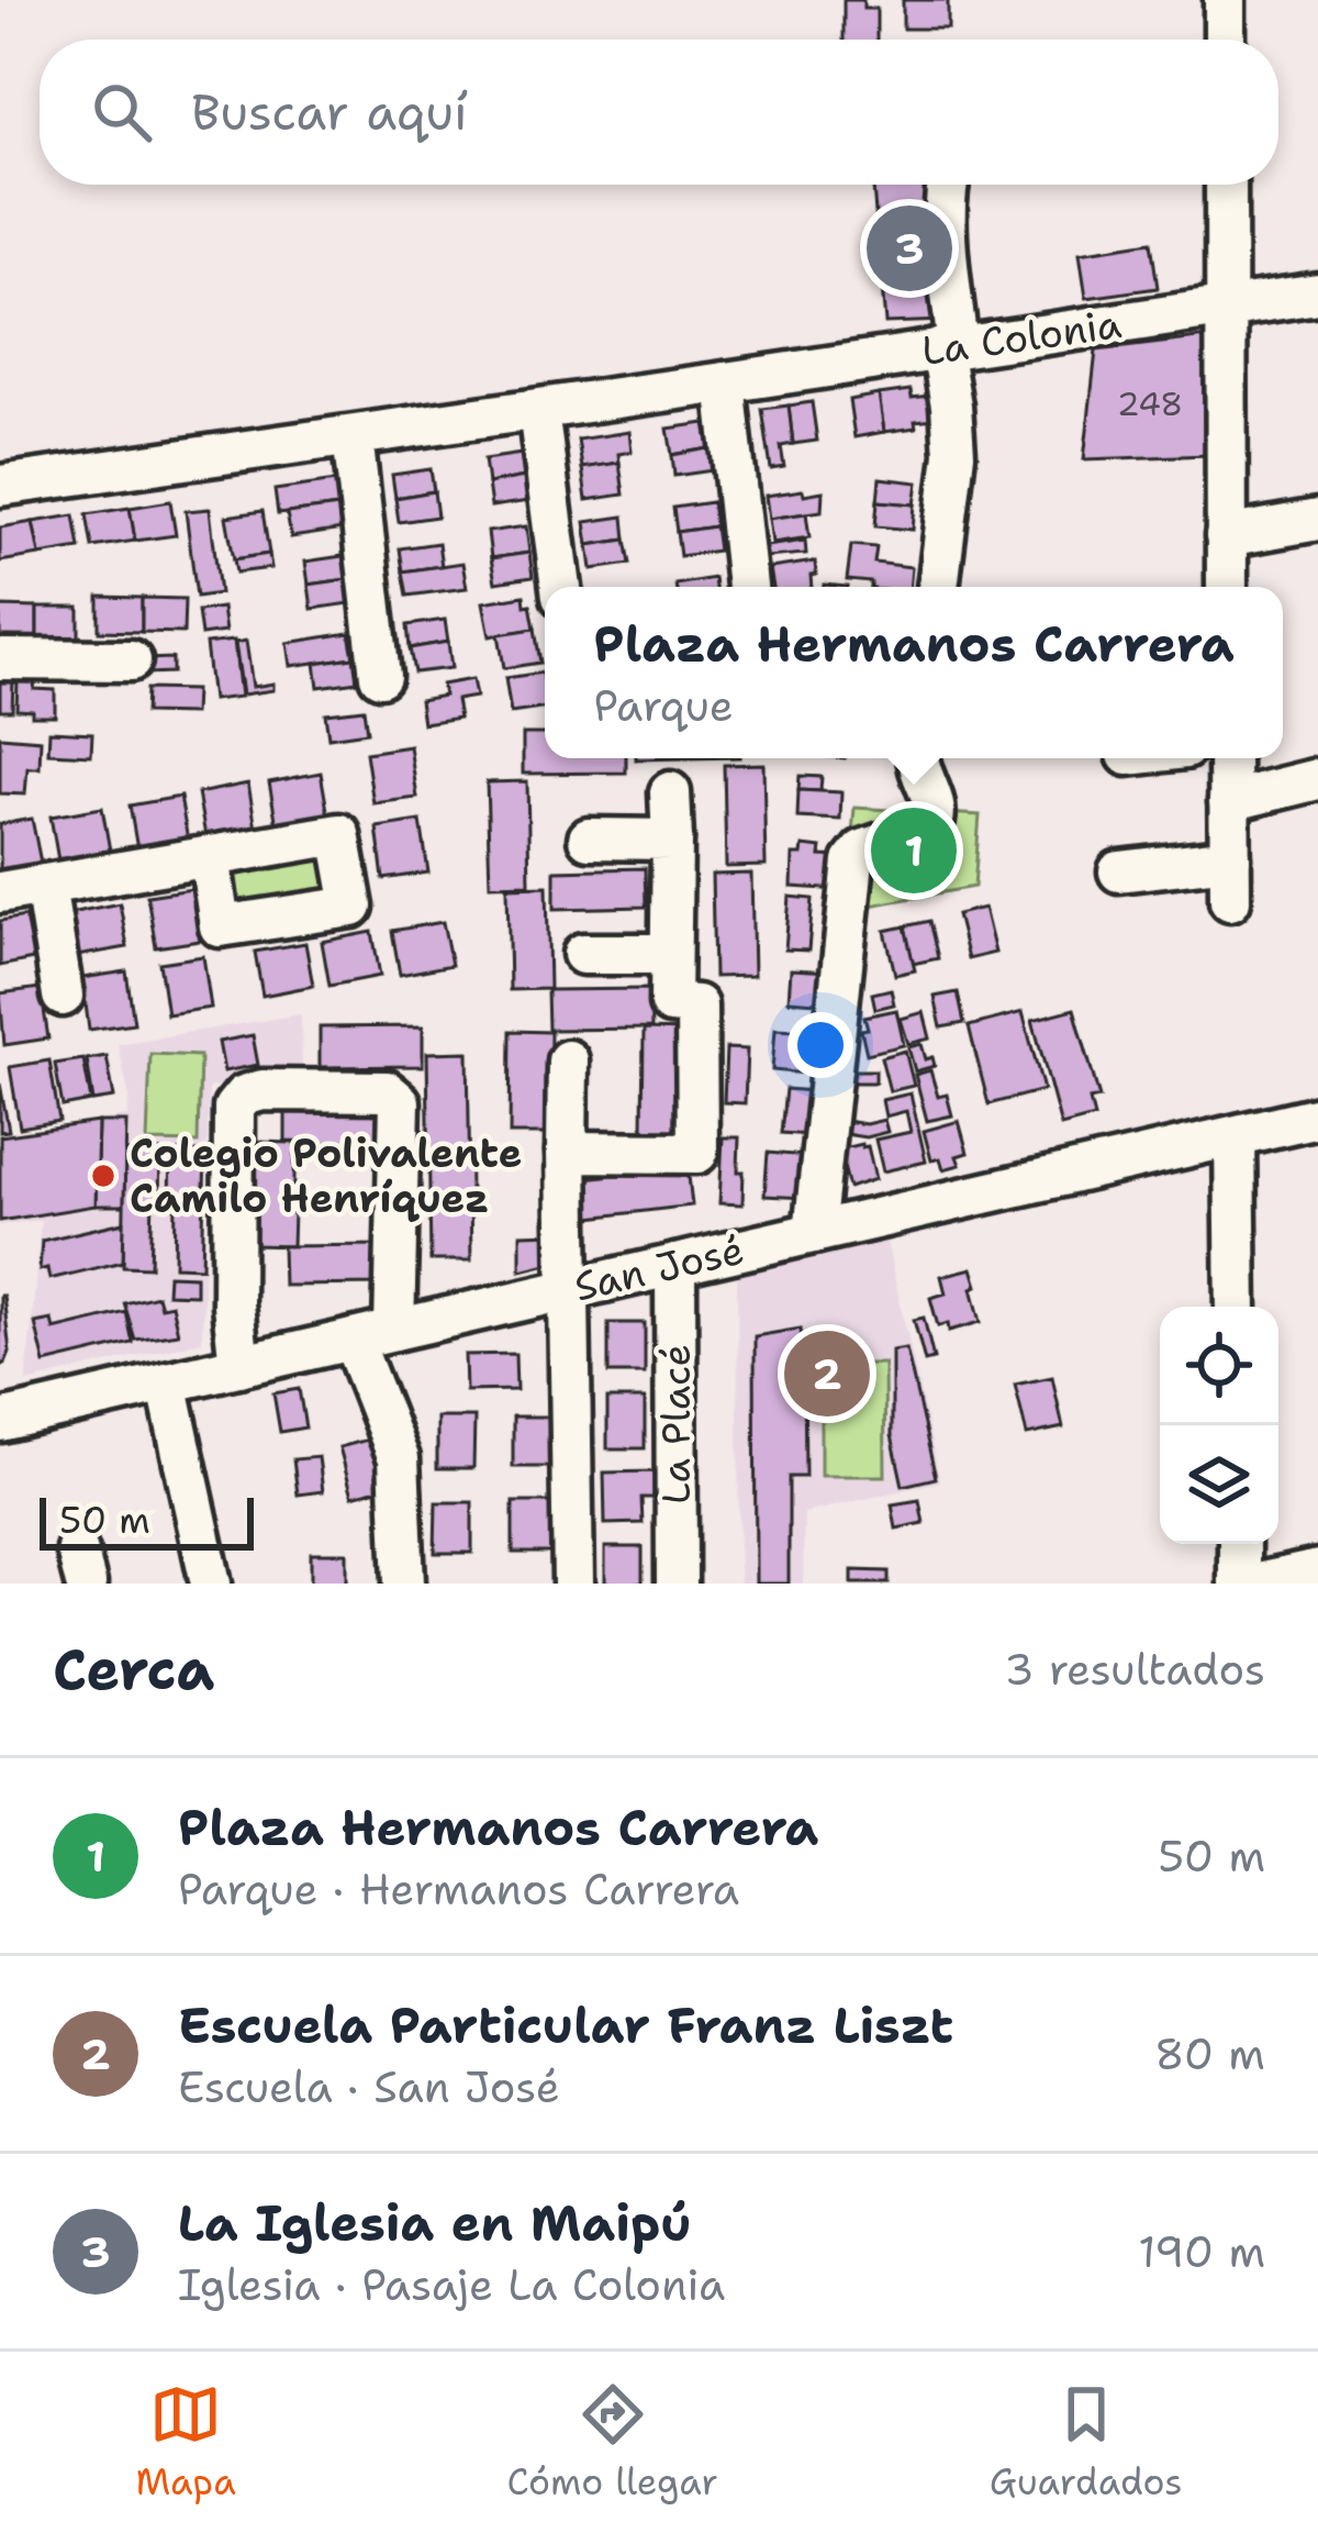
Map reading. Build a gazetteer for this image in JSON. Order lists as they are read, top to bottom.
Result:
{
  "streets": {
    "street": ["La Colonia", "San José", "La Placé"]
  },
  "crossings": [
    ["San José", "La Placé"]
  ],
  "places": ["Colegio Polivalente Camilo Henríquez"],
  "house_numbers": ["248"],
  "scale_bar": "50 m",
  "page": {
    "search": "Buscar aquí",
    "pins": ["3", "1", "2"],
    "popup": ["Plaza Hermanos Carrera", "Parque"],
    "scale": "50 m",
    "heading": ["Cerca", "3 resultados"],
    "list": [
      {
        "mark": "1",
        "name": "Plaza Hermanos Carrera",
        "note": "Parque · Hermanos Carrera",
        "value": "50 m"
      },
      {
        "mark": "2",
        "name": "Escuela Particular Franz Liszt",
        "note": "Escuela · San José",
        "value": "80 m"
      },
      {
        "mark": "3",
        "name": "La Iglesia en Maipú",
        "note": "Iglesia · Pasaje La Colonia",
        "value": "190 m"
      }
    ],
    "nav": ["Mapa", "Cómo llegar", "Guardados"]
  }
}
